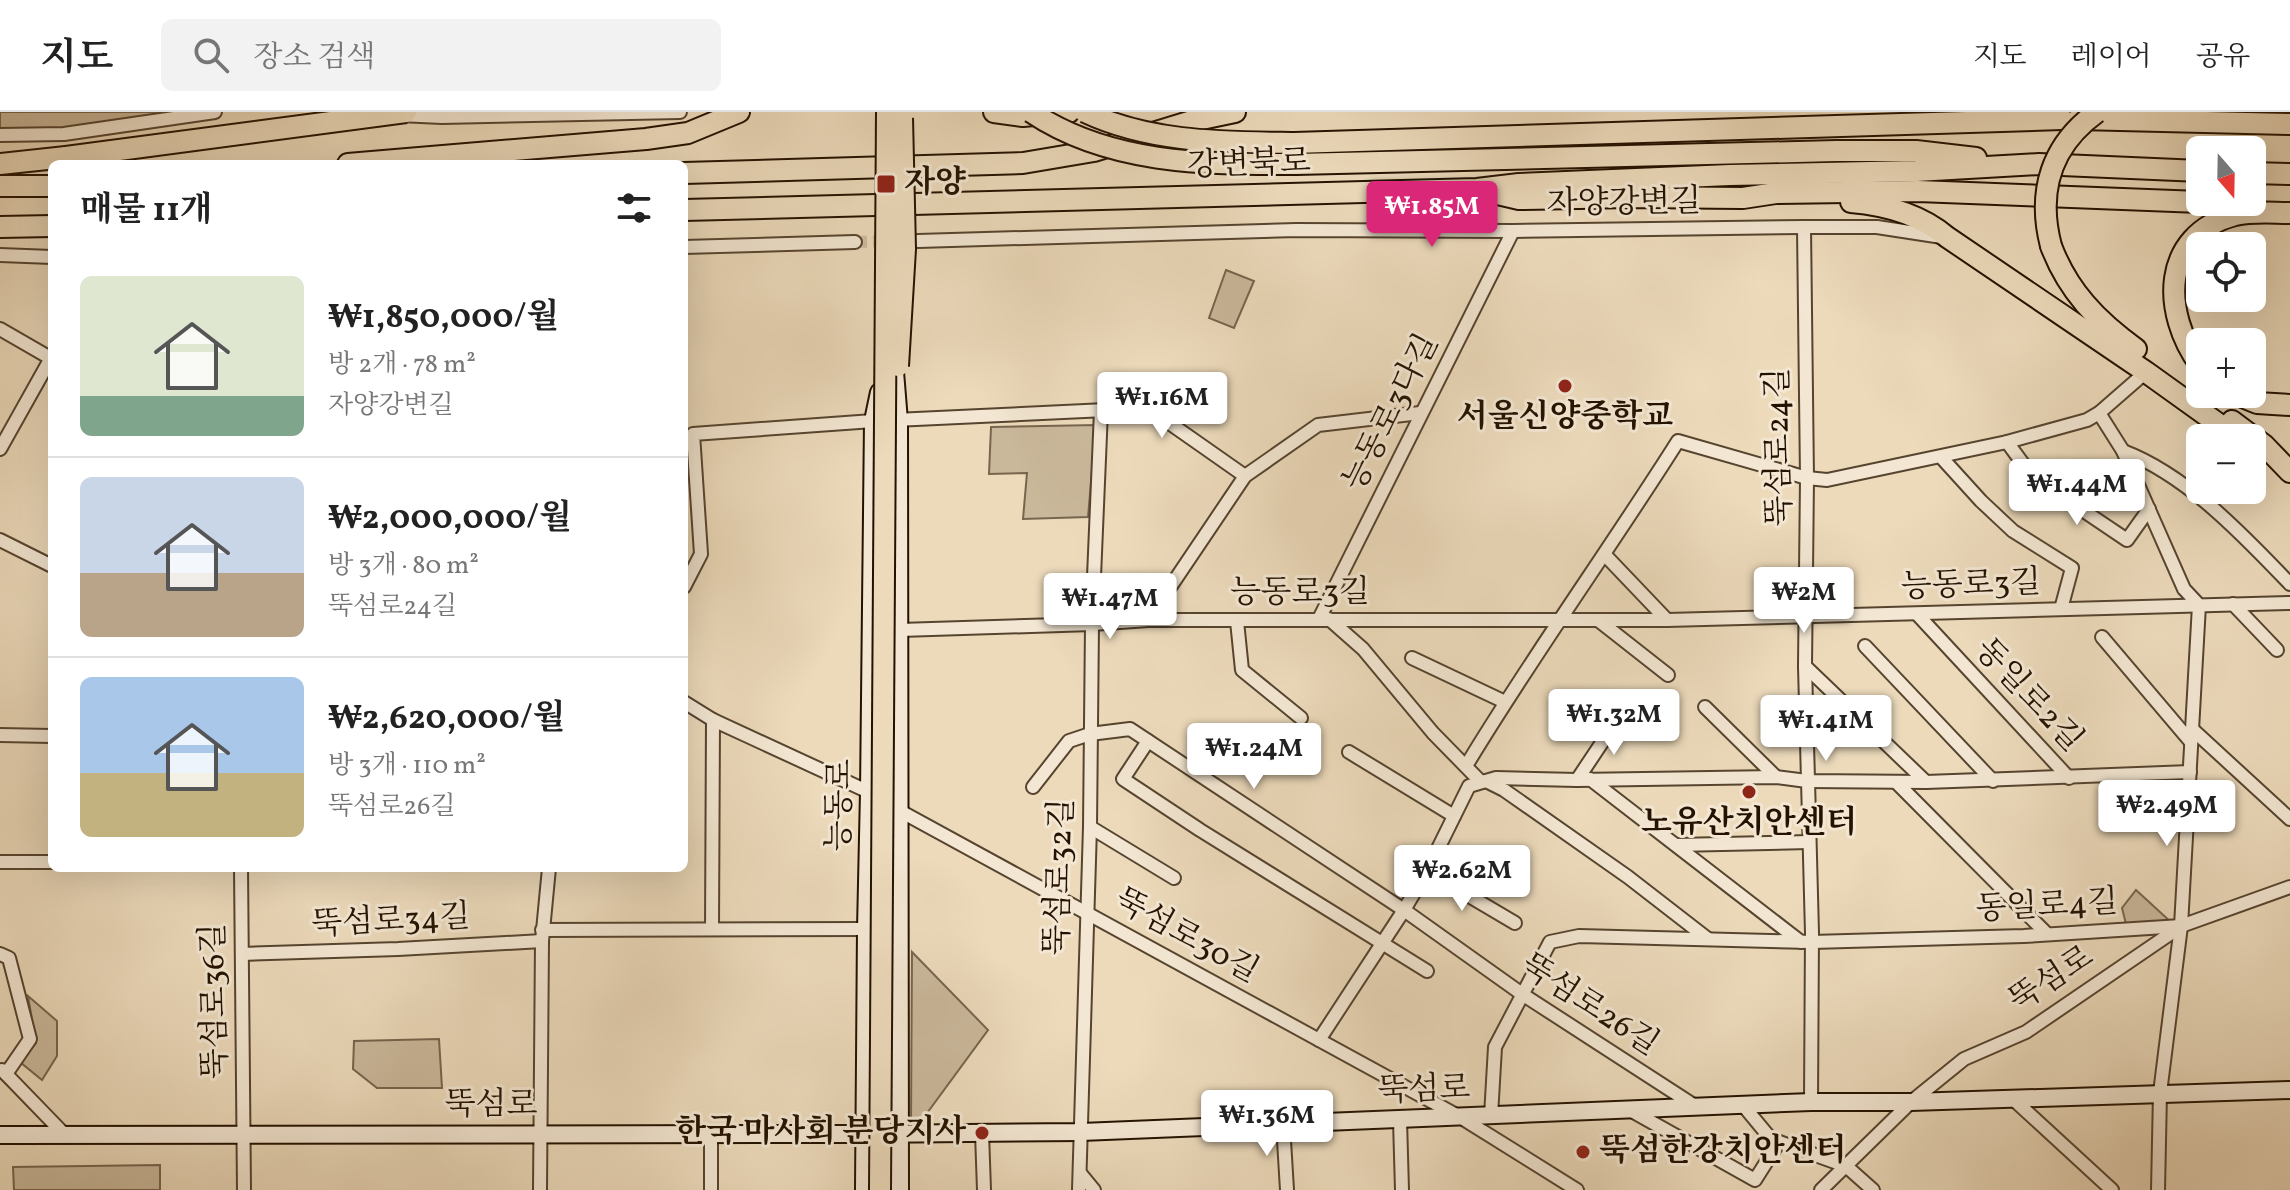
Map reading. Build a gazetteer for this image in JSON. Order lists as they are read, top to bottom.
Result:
{
  "streets": {
    "highway": ["강변북로"],
    "main road": ["능동로", "뚝섬로"],
    "street": [
      "자양강변길",
      "능동로3다길",
      "뚝섬로24길",
      "능동로3길",
      "동일로2길",
      "뚝섬로32길",
      "동일로4길",
      "뚝섬로34길",
      "뚝섬로30길",
      "뚝섬로36길",
      "뚝섬로26길"
    ]
  },
  "crossings": [
    ["자양강변길", "능동로3다길"],
    ["자양강변길", "뚝섬로24길"],
    ["능동로3다길", "능동로3길"],
    ["뚝섬로24길", "능동로3길"],
    ["뚝섬로24길", "동일로4길"],
    ["뚝섬로24길", "뚝섬로"],
    ["능동로3길", "동일로2길"],
    ["능동로3길", "능동로"],
    ["능동로3길", "뚝섬로32길"],
    ["능동로", "뚝섬로34길"],
    ["능동로", "뚝섬로30길"],
    ["능동로", "뚝섬로"],
    ["뚝섬로32길", "뚝섬로30길"],
    ["뚝섬로32길", "뚝섬로"],
    ["뚝섬로32길", "뚝섬로26길"],
    ["동일로4길", "뚝섬로"],
    ["동일로4길", "뚝섬로26길"],
    ["뚝섬로34길", "뚝섬로36길"],
    ["뚝섬로30길", "뚝섬로"],
    ["뚝섬로", "뚝섬로36길"],
    ["뚝섬로", "뚝섬로26길"]
  ],
  "places": {
    "transit": ["자양"],
    "other": [
      "서울신양중학교",
      "노유산치안센터",
      "한국 마사회 분당지사",
      "뚝섬한강치안센터"
    ]
  },
  "north": "bottom",
  "page": {
    "header": "지도",
    "search": "장소 검색",
    "nav": ["지도", "레이어", "공유"],
    "map_buttons": ["+", "−"],
    "heading": "매물 11개",
    "price": [
      "₩1.85M",
      "₩1.16M",
      "₩1.44M",
      "₩2M",
      "₩1.47M",
      "₩1.32M",
      "₩1.41M",
      "₩1.24M",
      "₩2.49M",
      "₩2.62M",
      "₩1.36M"
    ],
    "list": [
      {
        "name": "₩1,850,000/월",
        "note": "방 2개 · 78 m² · 자양강변길"
      },
      {
        "name": "₩2,000,000/월",
        "note": "방 3개 · 80 m² · 뚝섬로24길"
      },
      {
        "name": "₩2,620,000/월",
        "note": "방 3개 · 110 m² · 뚝섬로26길"
      }
    ]
  }
}
